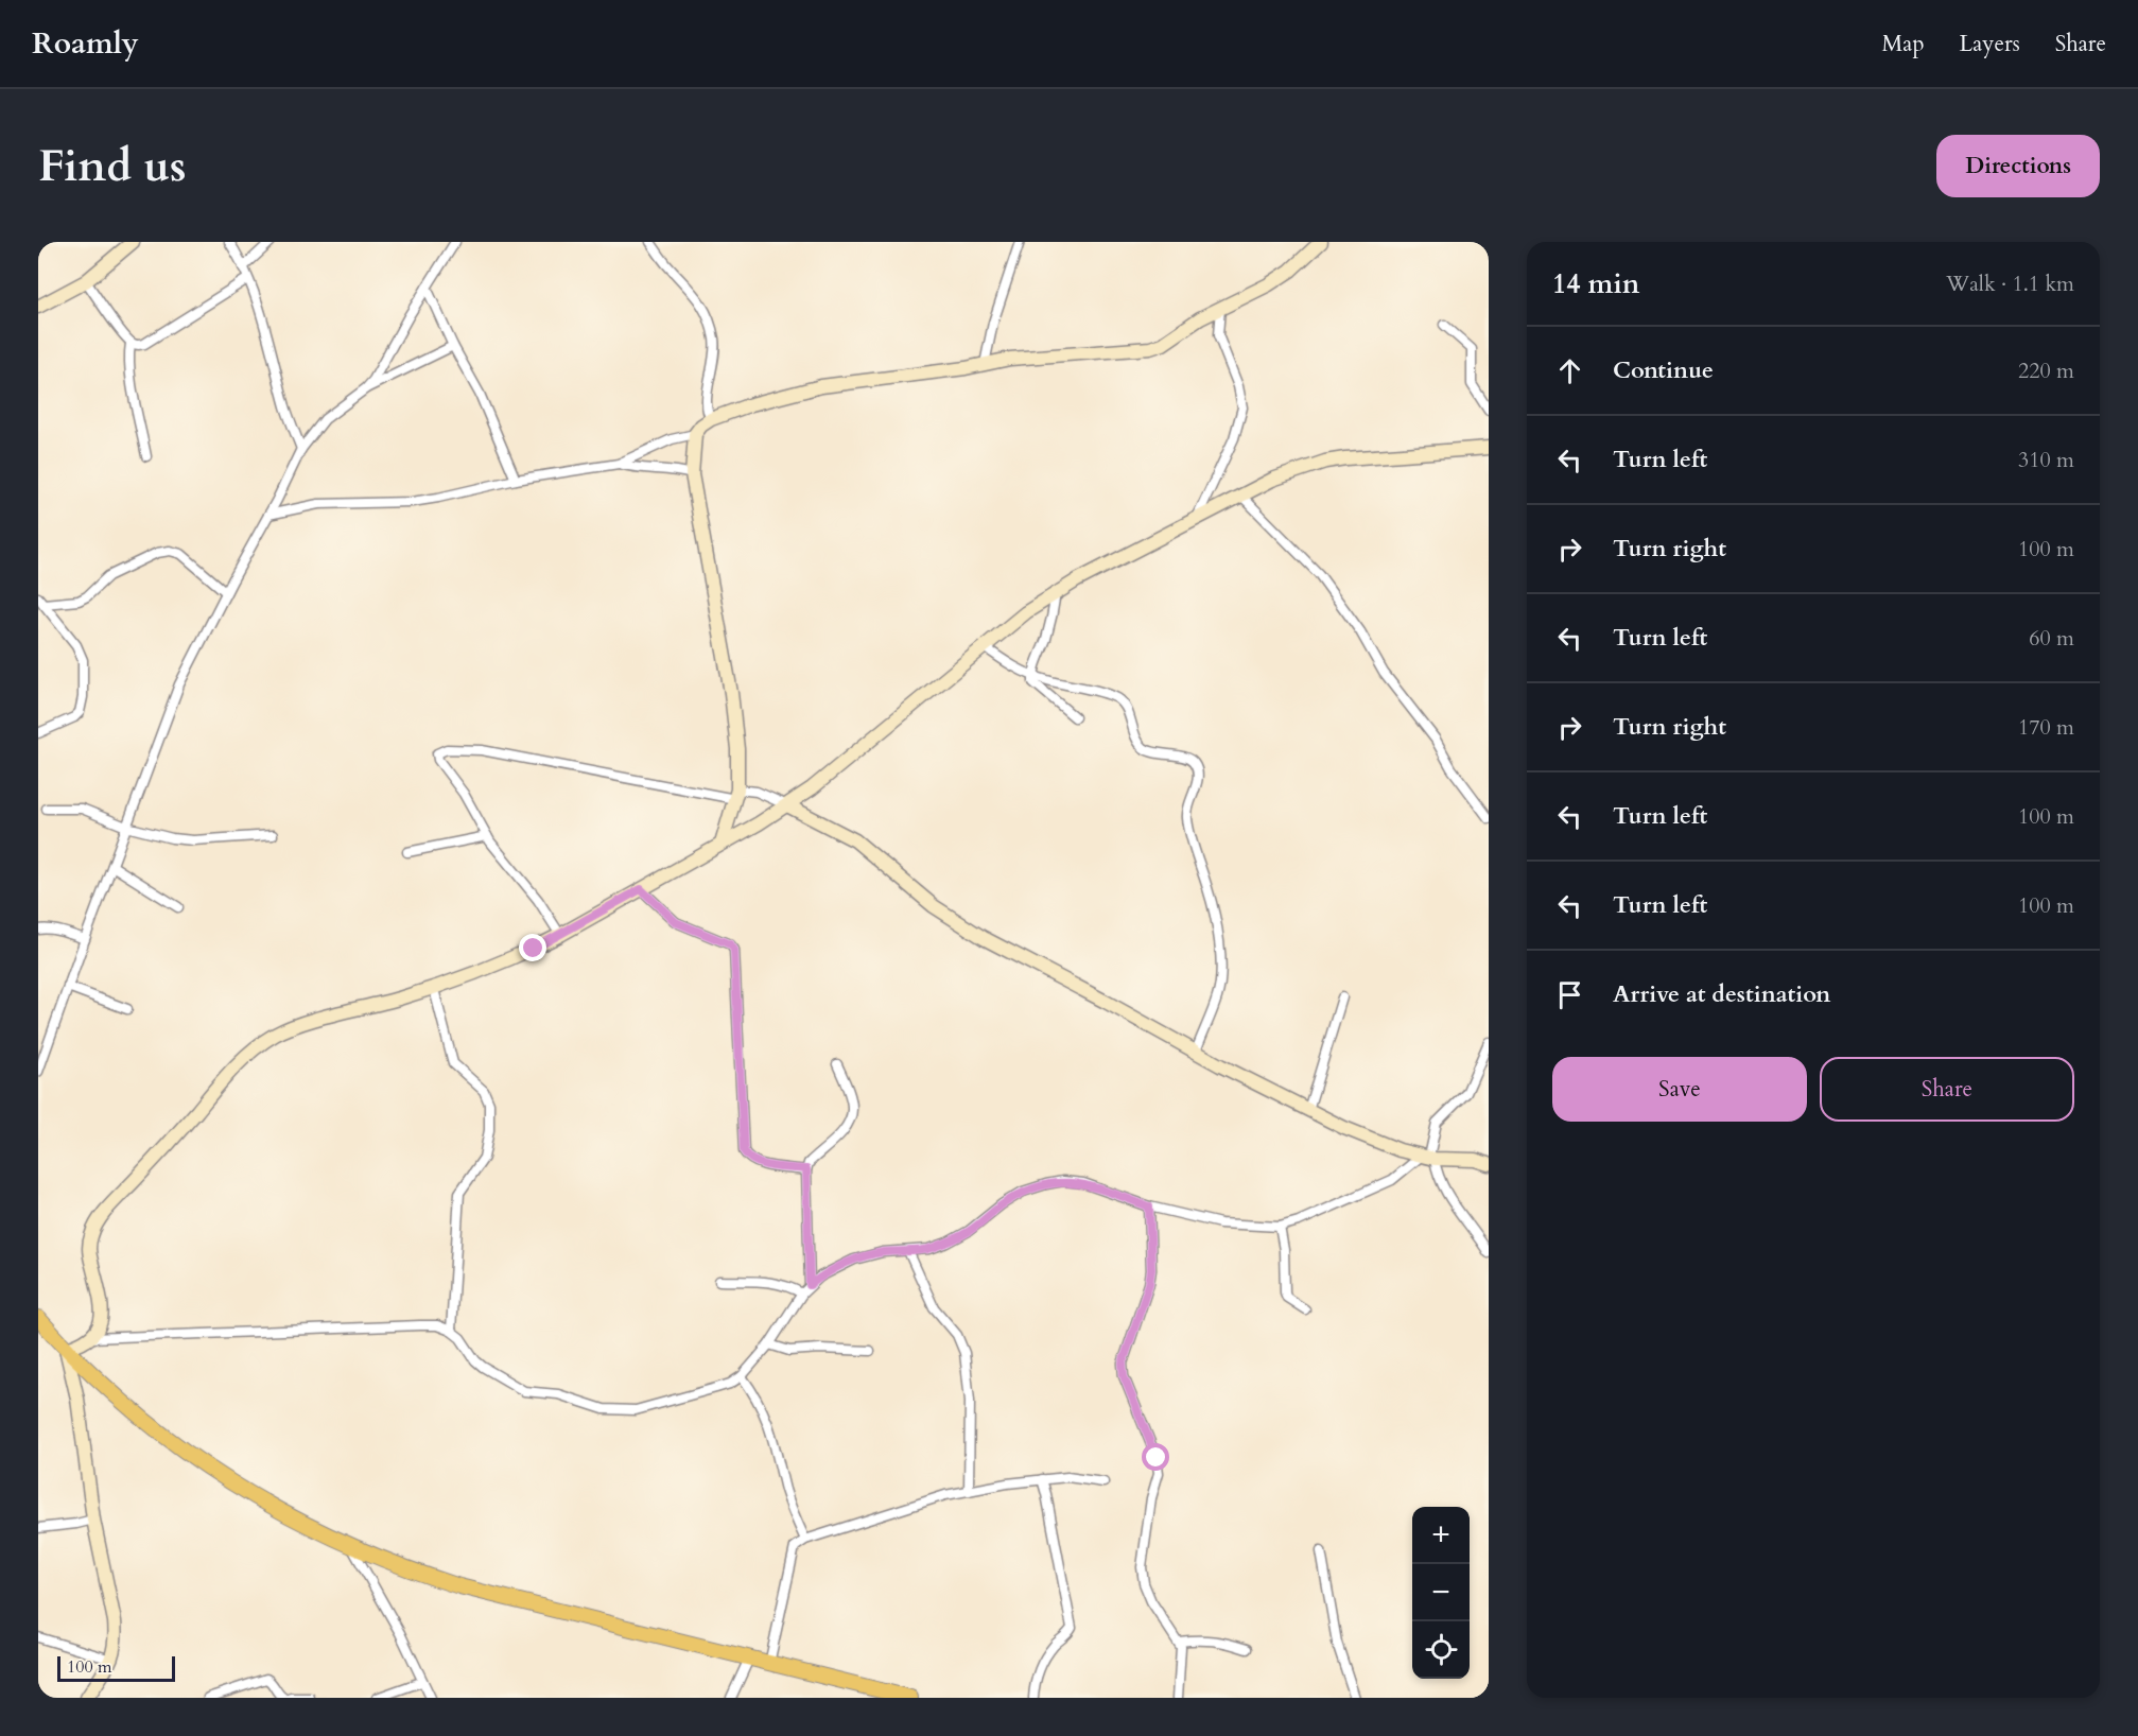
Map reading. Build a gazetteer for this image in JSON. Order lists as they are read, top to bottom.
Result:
{
  "scale_bar": "100 m",
  "page": {
    "header": "Roamly",
    "nav": ["Map", "Layers", "Share"],
    "buttons": [
      "Directions",
      ["Save", "Share"]
    ],
    "title": "Find us",
    "heading": ["14 min", "Walk · 1.1 km"],
    "list": [
      ["Continue", "220 m"],
      ["Turn left", "310 m"],
      ["Turn right", "100 m"],
      ["Turn left", "60 m"],
      ["Turn right", "170 m"],
      ["Turn left", "100 m"],
      ["Turn left", "100 m"],
      "Arrive at destination"
    ],
    "map_buttons": ["+", "−"],
    "scale": "100 m"
  }
}
